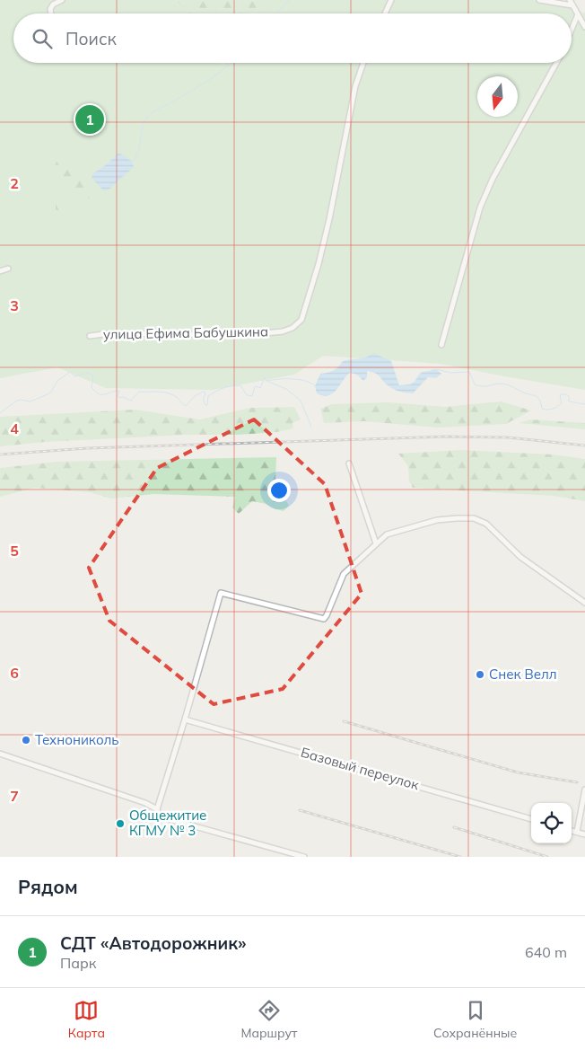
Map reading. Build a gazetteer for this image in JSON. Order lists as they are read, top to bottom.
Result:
{
  "streets": {
    "street": ["улица Ефима Бабушкина", "Базовый переулок"]
  },
  "places": ["Снек Велл", "Технониколь", "Общежитие КГМУ № 3"],
  "north": "bottom",
  "page": {
    "search": "Поиск",
    "pins": "1",
    "heading": "Рядом",
    "list": [
      {
        "mark": "1",
        "name": "СДТ «Автодорожник»",
        "note": "Парк",
        "value": "640 m"
      }
    ],
    "nav": ["Карта", "Маршрут", "Сохранённые"]
  },
  "grid": {
    "rows": [
      "2",
      "3",
      "4",
      "5",
      "6",
      "7"
    ]
  }
}
